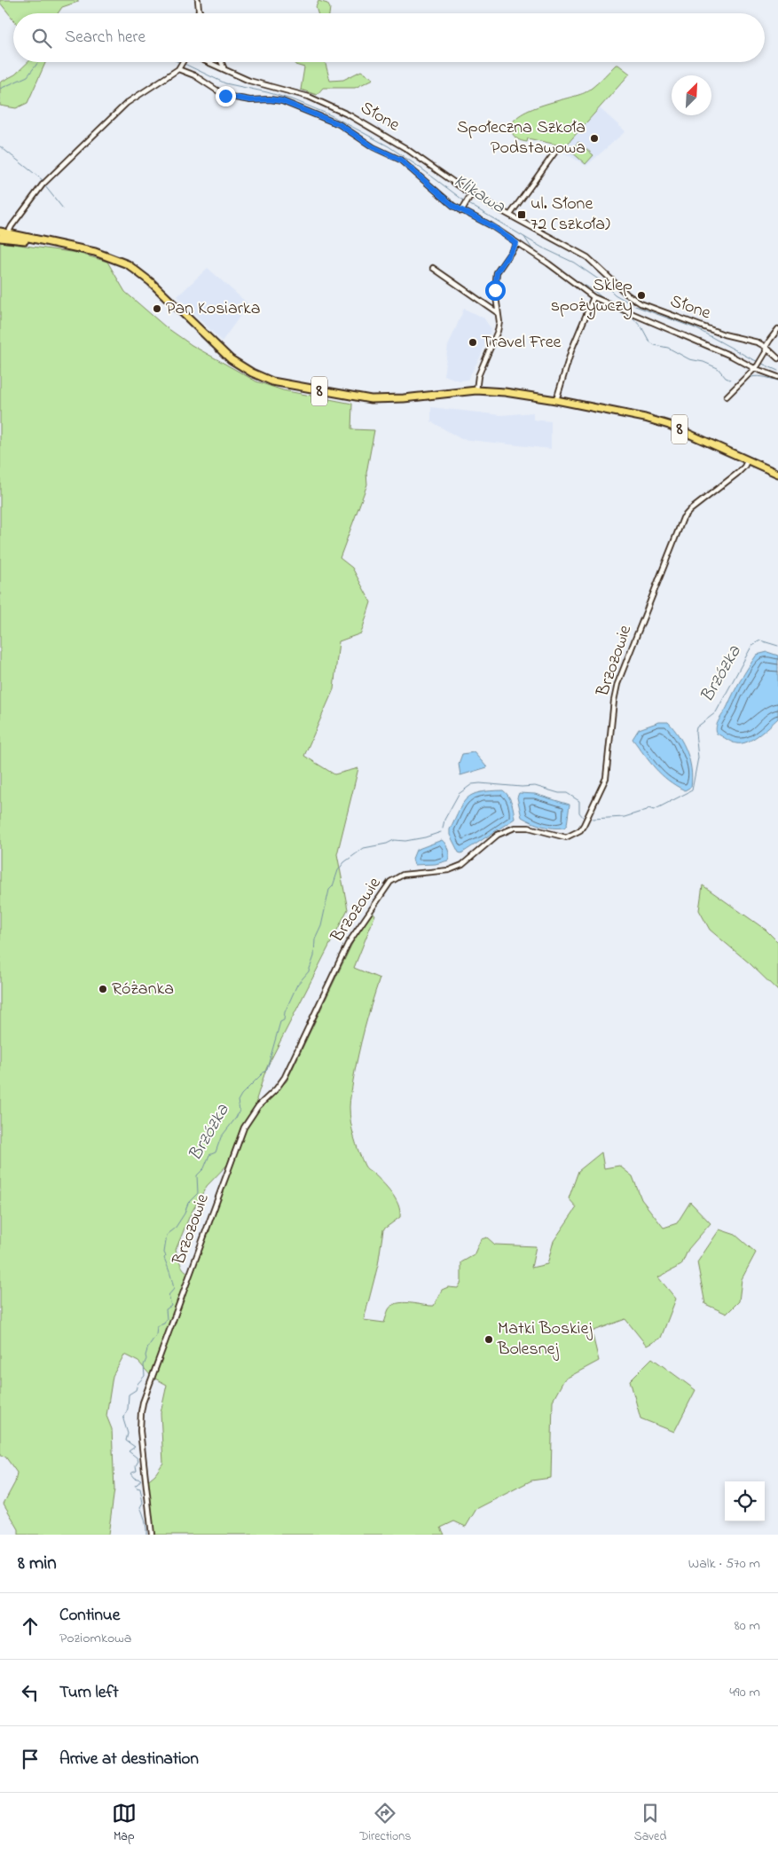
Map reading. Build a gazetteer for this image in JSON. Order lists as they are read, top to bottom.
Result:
{
  "streets": {
    "highway": ["8"],
    "street": ["Słone", "Brzozowie"]
  },
  "crossings": [
    ["8", "Brzozowie"]
  ],
  "water": ["Klikawa", "Brzózka"],
  "places": {
    "other": [
      "Społeczna Szkoła Podstawowa",
      "Sklep spożywczy",
      "Pan Kosiarka",
      "Travel Free",
      "Różanka",
      "Matki Boskiej Bolesnej"
    ],
    "transit": ["ul. Słone 72 (szkoła)"]
  },
  "north": "top right",
  "page": {
    "search": "Search here",
    "heading": ["8 min", "Walk · 570 m"],
    "list": [
      ["Continue", "Poziomkowa", "80 m"],
      ["Turn left", "490 m"],
      "Arrive at destination"
    ],
    "nav": ["Map", "Directions", "Saved"]
  }
}
